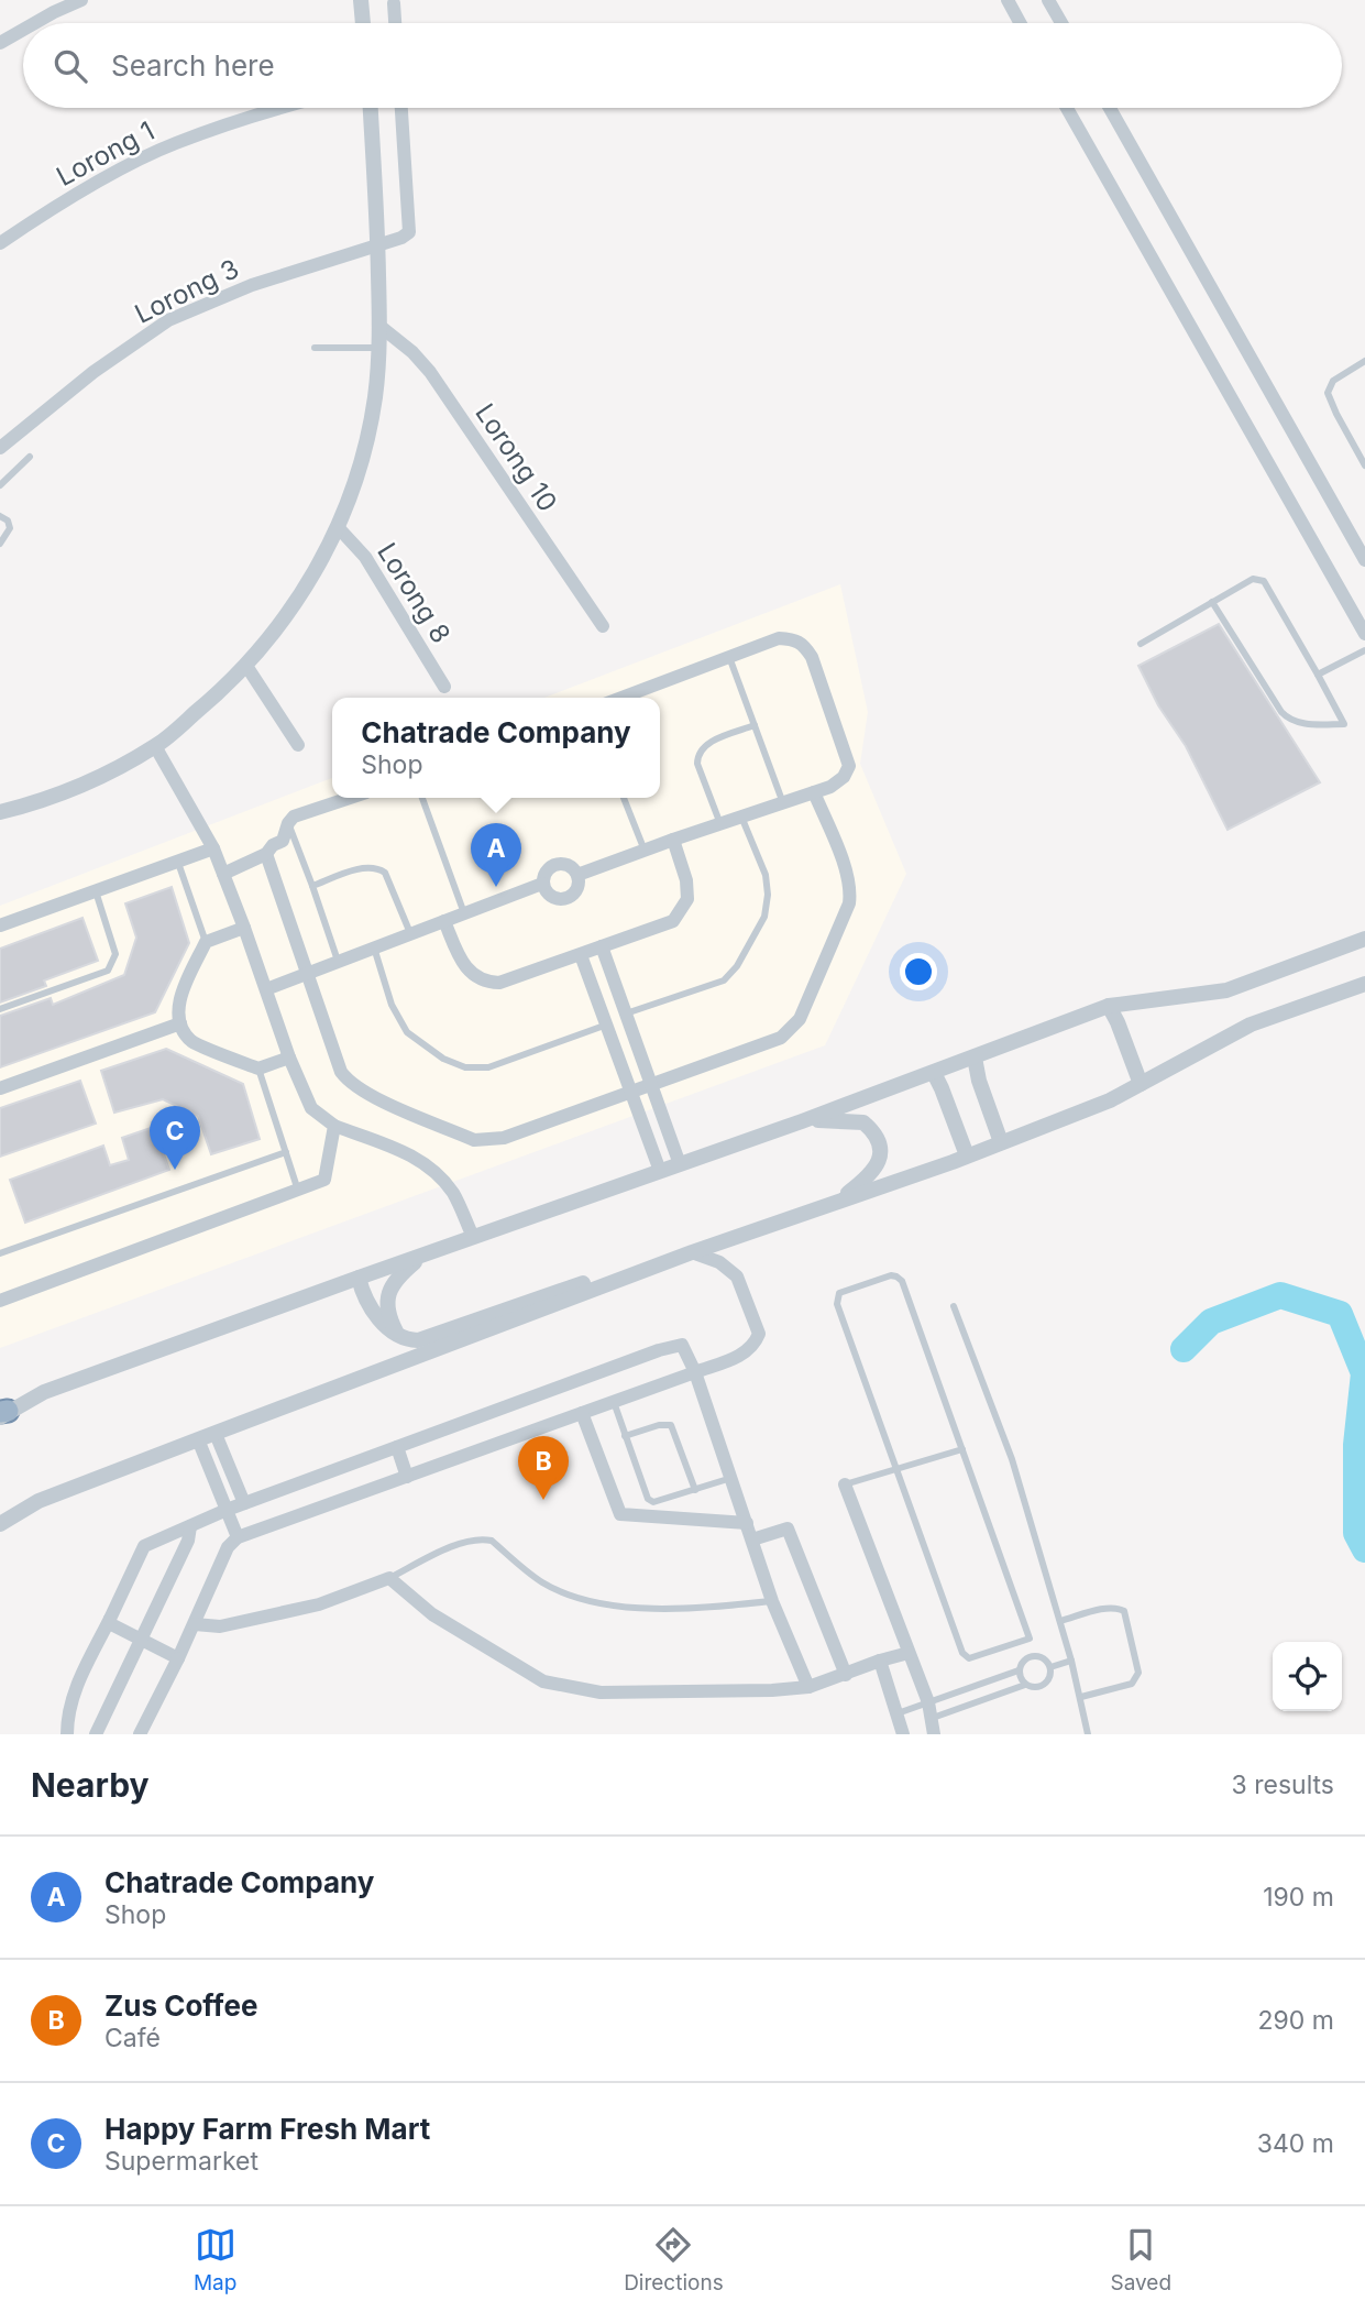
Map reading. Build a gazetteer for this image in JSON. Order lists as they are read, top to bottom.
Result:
{
  "streets": {
    "street": [
      "Lorong 1",
      "Lorong 3",
      "Lorong 10",
      "Lorong 8"
    ]
  },
  "page": {
    "search": "Search here",
    "popup": ["Chatrade Company", "Shop"],
    "pins": ["A", "C", "B"],
    "heading": ["Nearby", "3 results"],
    "list": [
      {
        "mark": "A",
        "name": "Chatrade Company",
        "note": "Shop",
        "value": "190 m"
      },
      {
        "mark": "B",
        "name": "Zus Coffee",
        "note": "Café",
        "value": "290 m"
      },
      {
        "mark": "C",
        "name": "Happy Farm Fresh Mart",
        "note": "Supermarket",
        "value": "340 m"
      }
    ],
    "nav": ["Map", "Directions", "Saved"]
  }
}
